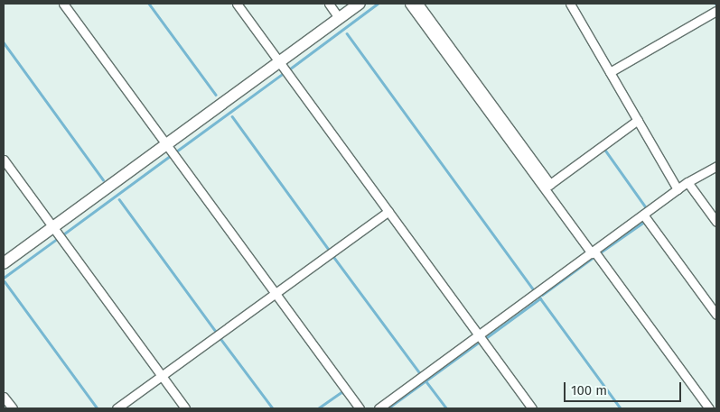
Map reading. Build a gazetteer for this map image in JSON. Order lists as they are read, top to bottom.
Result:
{
  "scale_bar": "100 m"
}
